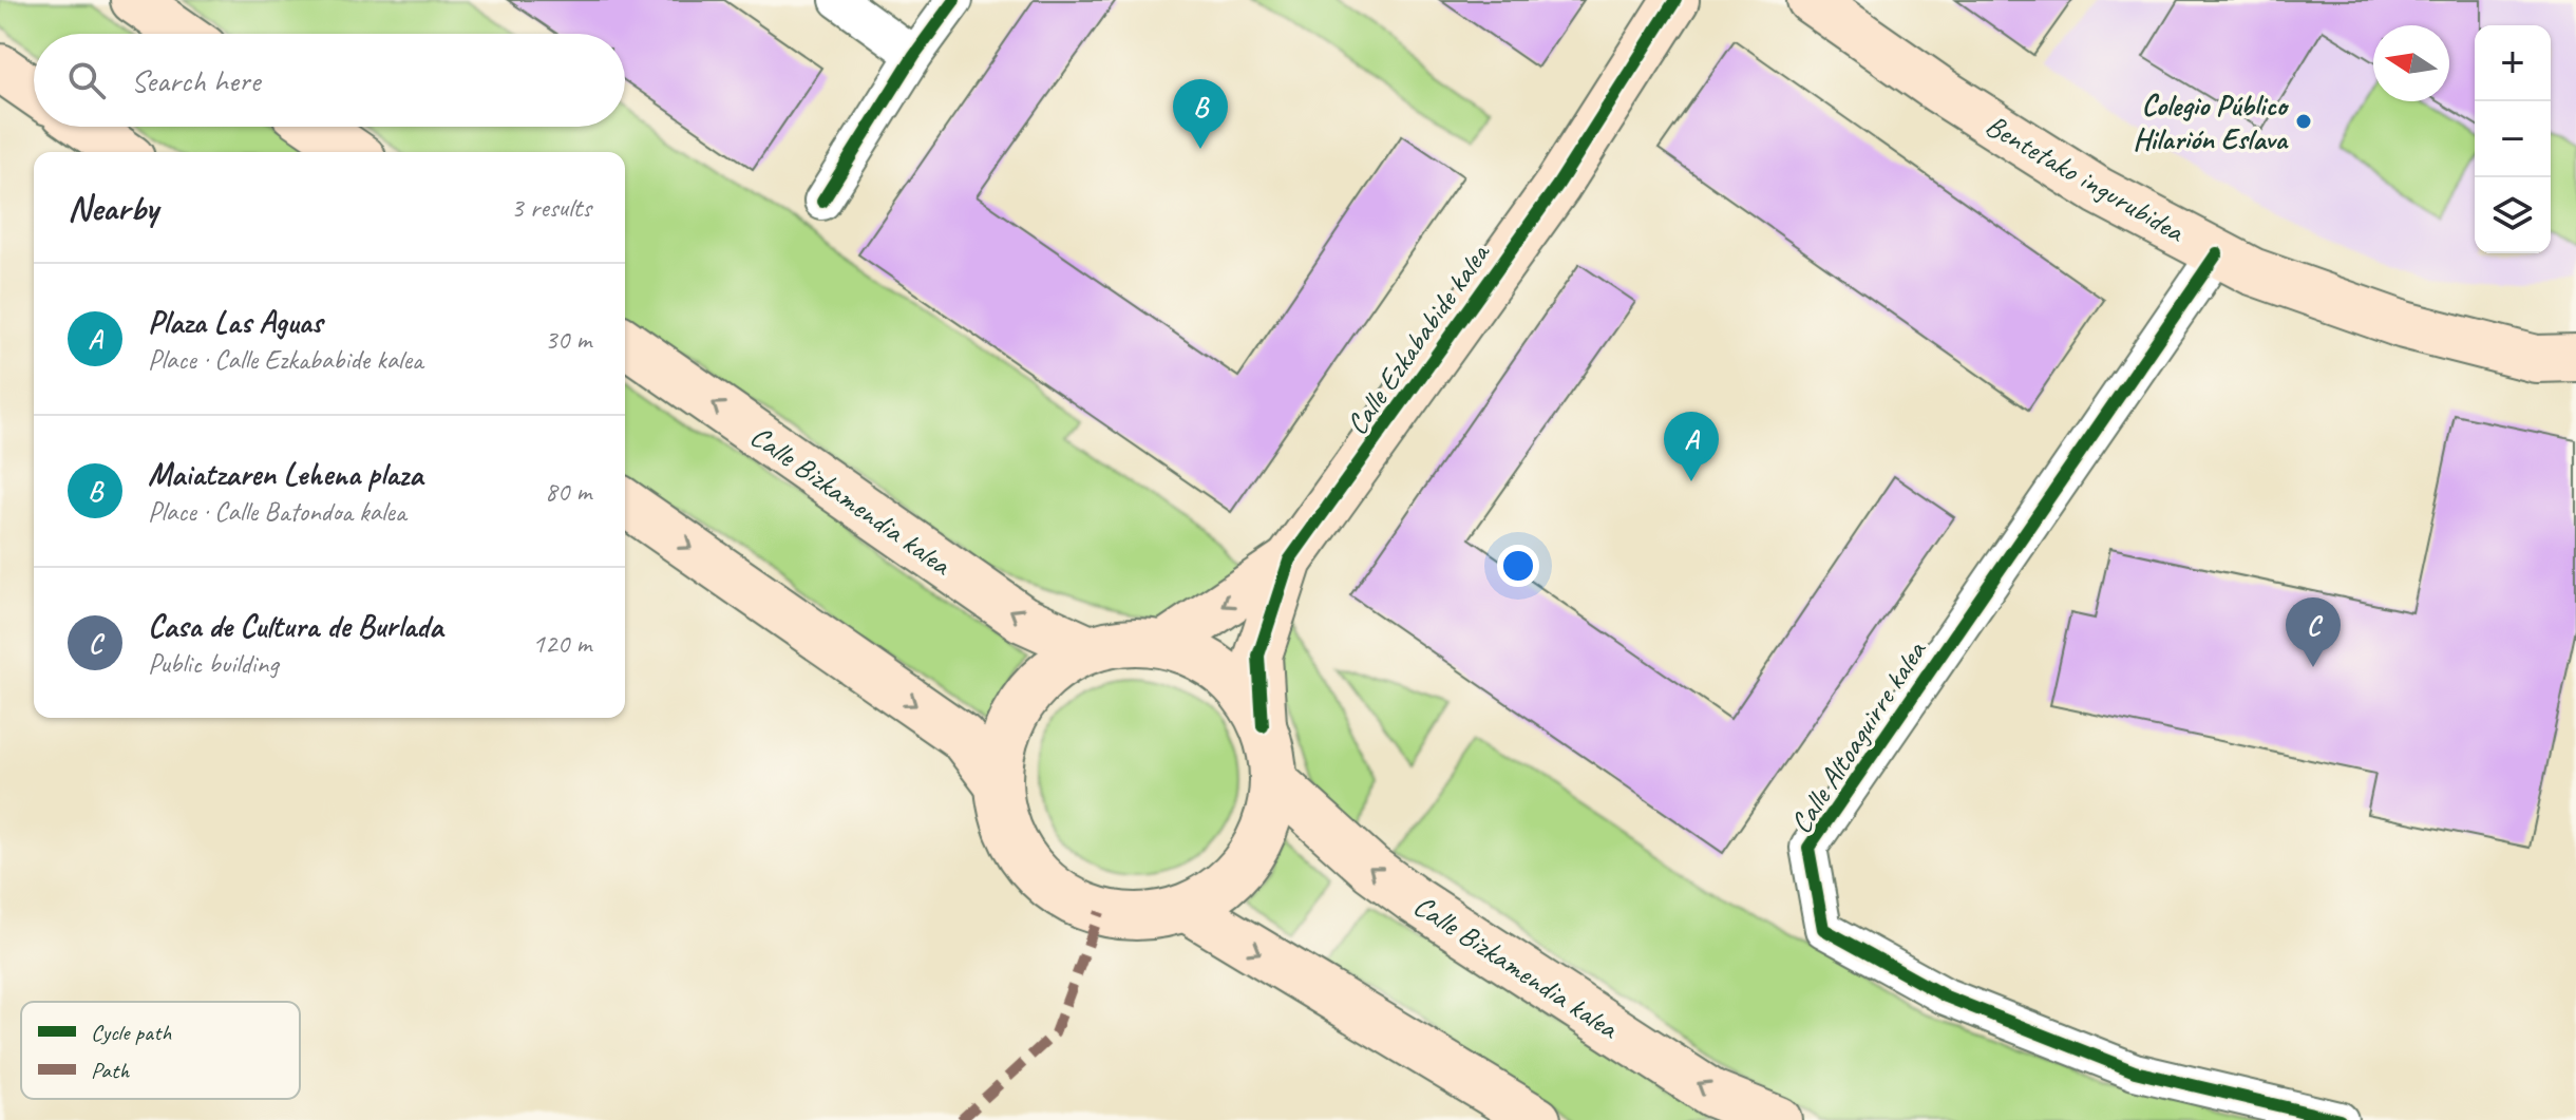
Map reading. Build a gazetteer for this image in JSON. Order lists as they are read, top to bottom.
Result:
{
  "streets": {
    "main road": ["Bentetako ingurubidea", "Calle Ezkababide kalea", "Calle Bizkamendia kalea"],
    "street": ["Calle Altoaguirre kalea"]
  },
  "crossings": [
    ["Bentetako ingurubidea", "Calle Altoaguirre kalea"],
    ["Calle Ezkababide kalea", "Calle Bizkamendia kalea"]
  ],
  "places": ["Colegio Público Hilarión Eslava"],
  "legend": ["Cycle path", "Path"],
  "north": "left",
  "page": {
    "map_buttons": ["+", "−"],
    "search": "Search here",
    "pins": ["B", "A", "C"],
    "heading": ["Nearby", "3 results"],
    "list": [
      {
        "mark": "A",
        "name": "Plaza Las Aguas",
        "note": "Place · Calle Ezkababide kalea",
        "value": "30 m"
      },
      {
        "mark": "B",
        "name": "Maiatzaren Lehena plaza",
        "note": "Place · Calle Batondoa kalea",
        "value": "80 m"
      },
      {
        "mark": "C",
        "name": "Casa de Cultura de Burlada",
        "note": "Public building",
        "value": "120 m"
      }
    ]
  }
}
